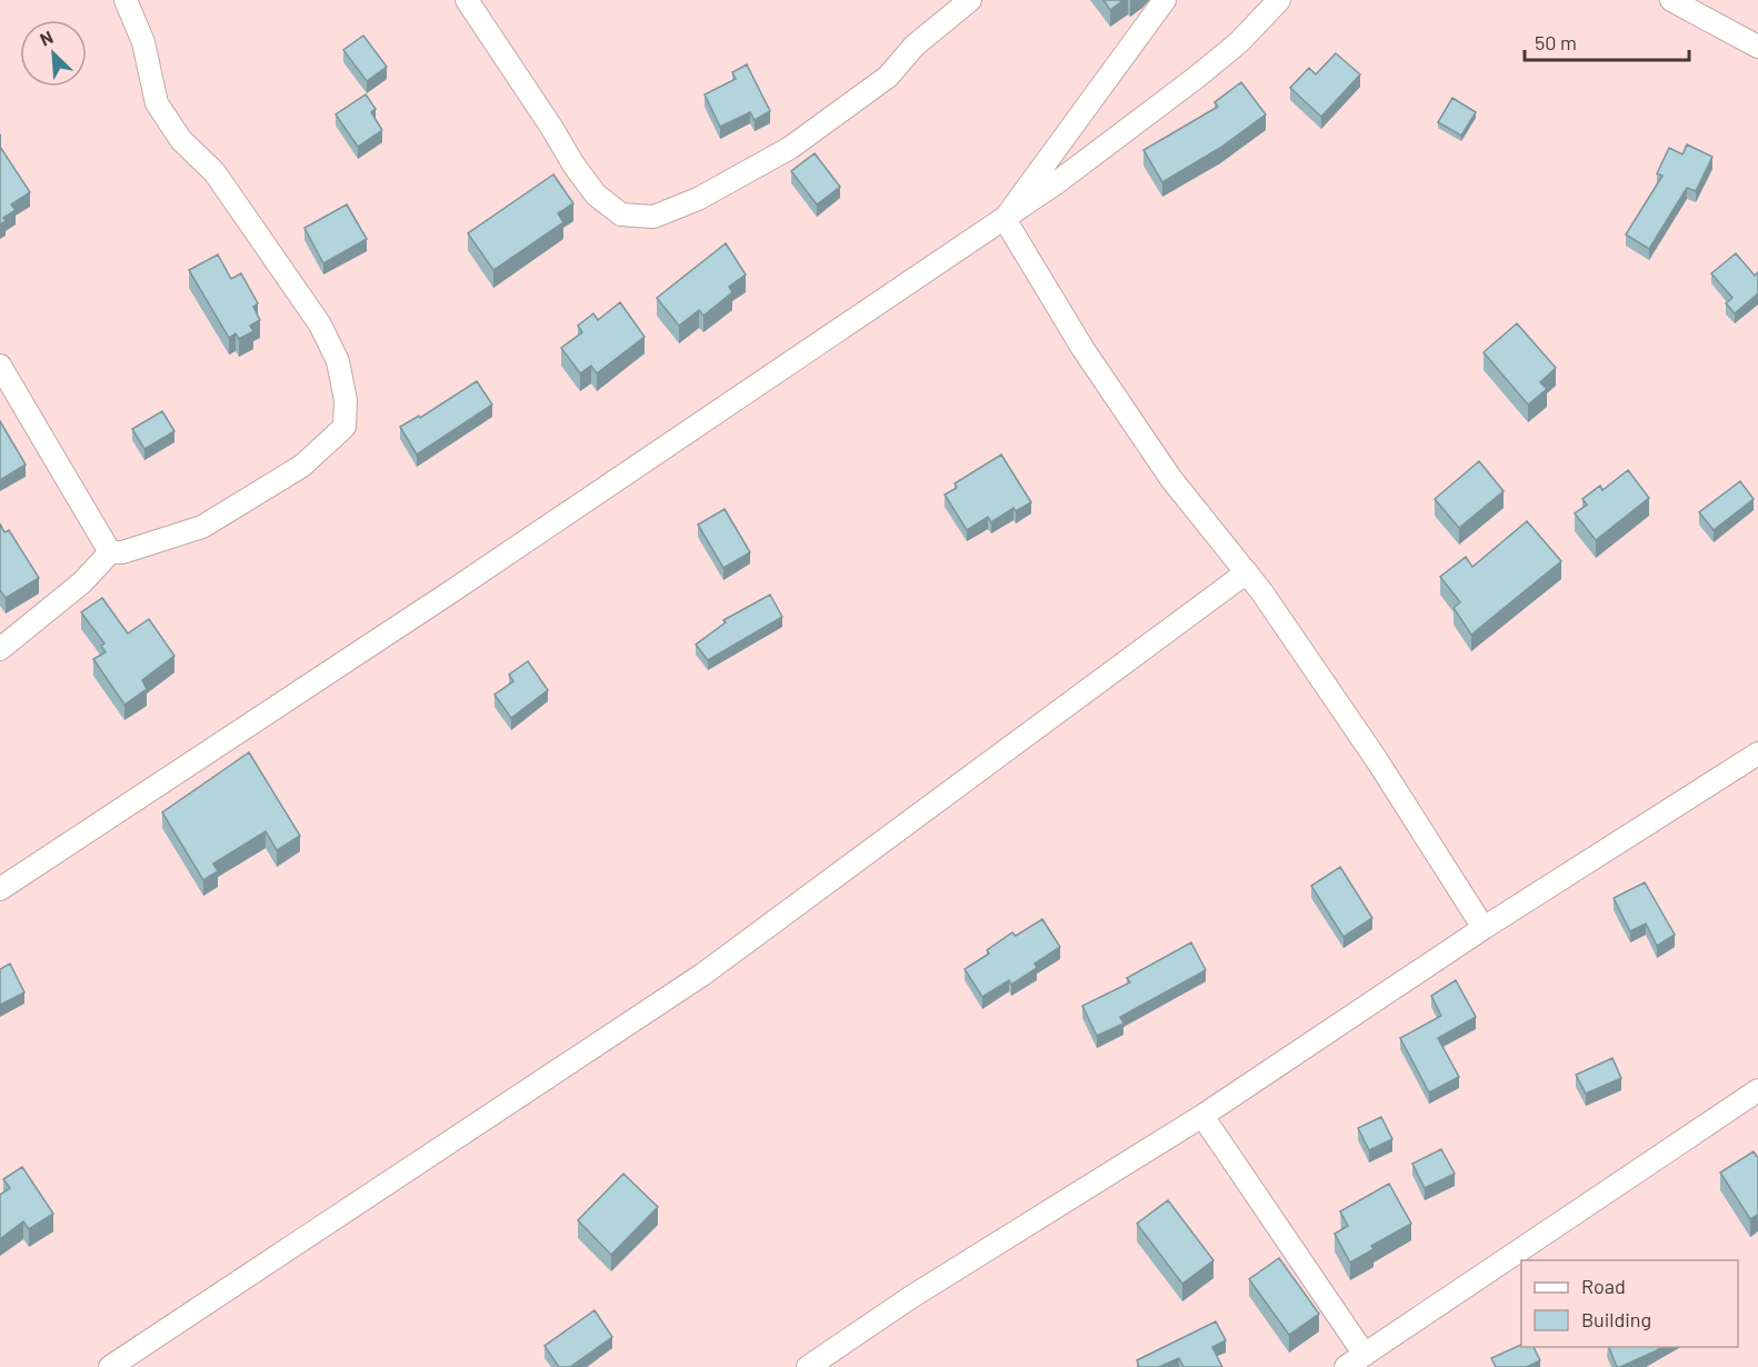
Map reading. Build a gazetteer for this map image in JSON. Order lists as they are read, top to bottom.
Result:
{
  "legend": ["Road", "Building"],
  "scale_bar": "50 m",
  "north": "top left"
}
